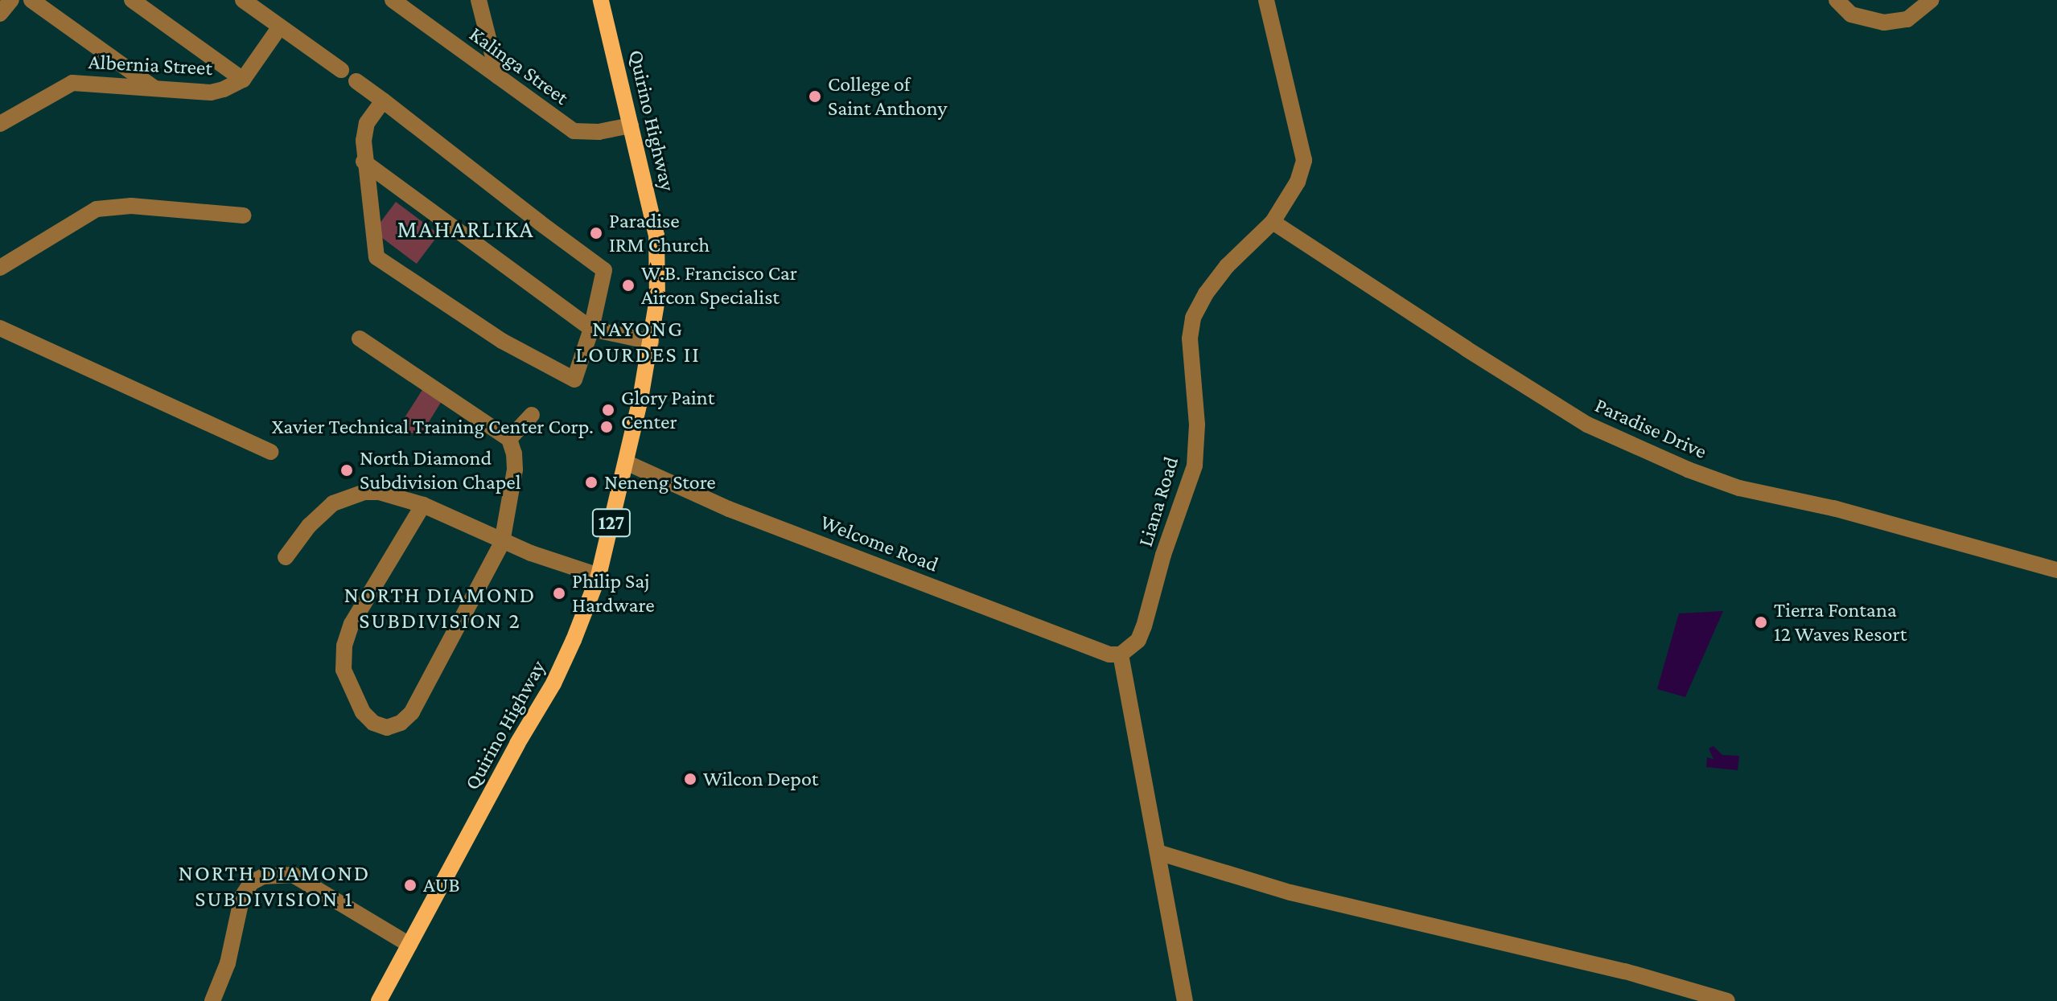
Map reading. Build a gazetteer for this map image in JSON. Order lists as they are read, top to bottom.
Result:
{
  "streets": {
    "main road": ["Quirino Highway", "127"],
    "street": [
      "Albernia Street",
      "Kalinga Street",
      "Paradise Drive",
      "Liana Road",
      "Welcome Road"
    ]
  },
  "crossings": [
    ["Kalinga Street", "Quirino Highway"],
    ["Quirino Highway", "Welcome Road"],
    ["Paradise Drive", "Liana Road"],
    ["Liana Road", "Welcome Road"]
  ],
  "districts": [
    "MAHARLIKA",
    "NAYONG LOURDES II",
    "NORTH DIAMOND SUBDIVISION 2",
    "NORTH DIAMOND SUBDIVISION 1"
  ],
  "places": [
    "College of Saint Anthony",
    "Paradise IRM Church",
    "W.B. Francisco Car Aircon Specialist",
    "Glory Paint Center",
    "Xavier Technical Training Center Corp.",
    "North Diamond Subdivision Chapel",
    "Neneng Store",
    "Philip Saj Hardware",
    "Tierra Fontana 12 Waves Resort",
    "Wilcon Depot",
    "AUB"
  ]
}
